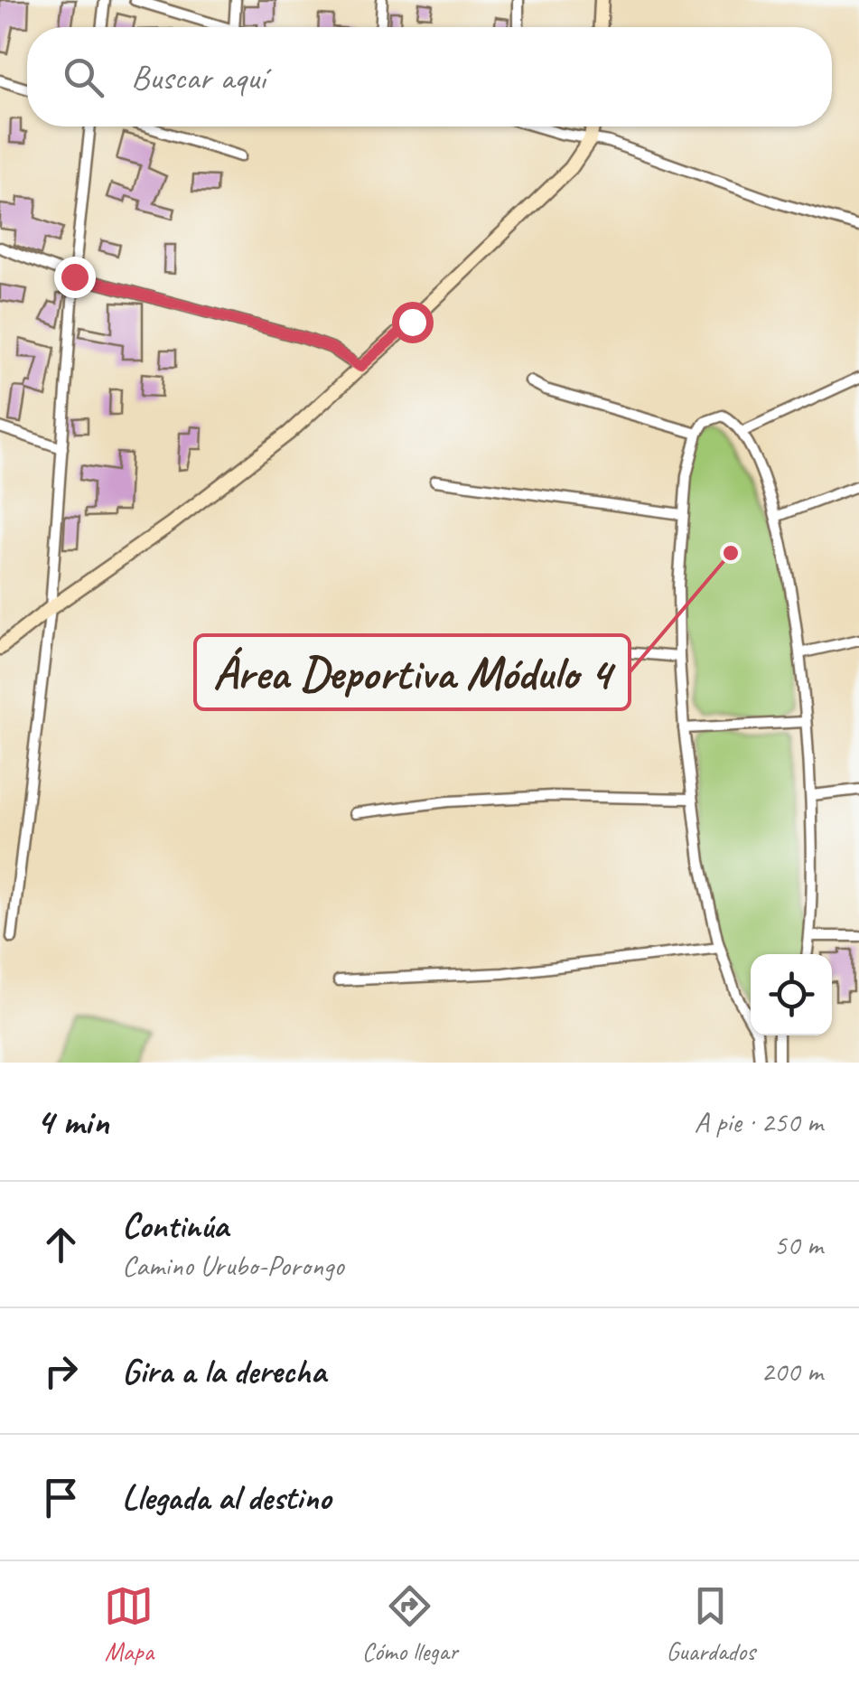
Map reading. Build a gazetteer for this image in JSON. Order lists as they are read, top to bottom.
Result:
{
  "places": ["Área Deportiva Módulo 4"],
  "page": {
    "search": "Buscar aquí",
    "heading": ["4 min", "A pie · 250 m"],
    "list": [
      ["Continúa", "Camino Urubo-Porongo", "50 m"],
      ["Gira a la derecha", "200 m"],
      "Llegada al destino"
    ],
    "nav": ["Mapa", "Cómo llegar", "Guardados"]
  }
}
